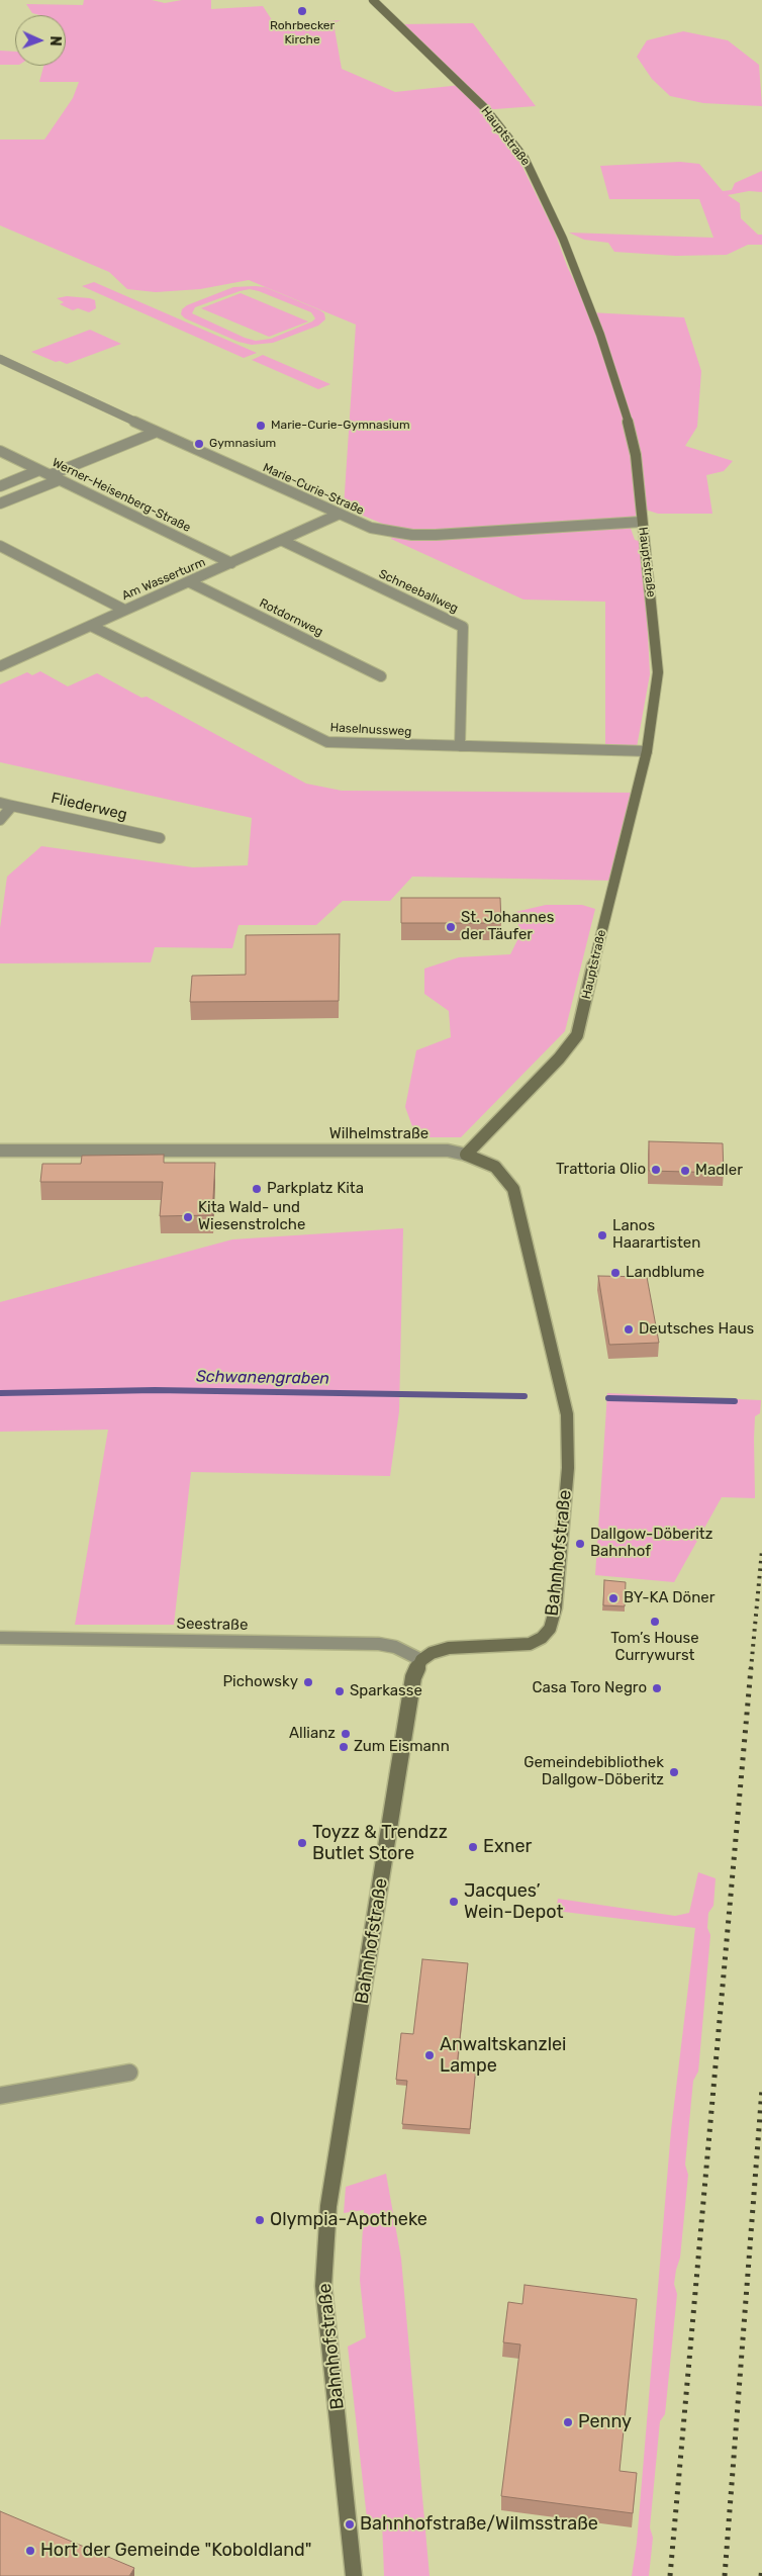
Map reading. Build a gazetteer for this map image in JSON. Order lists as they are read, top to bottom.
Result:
{
  "streets": {
    "street": [
      "Hauptstraße",
      "Marie-Curie-Straße",
      "Werner-Heisenberg-Straße",
      "Am Wasserturm",
      "Schneeballweg",
      "Rotdornweg",
      "Haselnussweg",
      "Fliederweg",
      "Wilhelmstraße",
      "Bahnhofstraße",
      "Seestraße"
    ]
  },
  "crossings": [
    ["Hauptstraße", "Marie-Curie-Straße"],
    ["Hauptstraße", "Haselnussweg"],
    ["Hauptstraße", "Wilhelmstraße"],
    ["Marie-Curie-Straße", "Am Wasserturm"],
    ["Werner-Heisenberg-Straße", "Am Wasserturm"],
    ["Am Wasserturm", "Schneeballweg"],
    ["Am Wasserturm", "Rotdornweg"],
    ["Am Wasserturm", "Haselnussweg"],
    ["Schneeballweg", "Haselnussweg"],
    ["Wilhelmstraße", "Bahnhofstraße"],
    ["Bahnhofstraße", "Seestraße"]
  ],
  "water": ["Schwanengraben"],
  "places": [
    "Rohrbecker Kirche",
    "Marie-Curie-Gymnasium",
    "Gymnasium",
    "St. Johannes der Täufer",
    "Trattoria Olio",
    "Madler",
    "Parkplatz Kita",
    "Kita Wald- und Wiesenstrolche",
    "Lanos Haarartisten",
    "Landblume",
    "Deutsches Haus",
    "Dallgow-Döberitz Bahnhof",
    "BY-KA Döner",
    "Tom’s House Currywurst",
    "Pichowsky",
    "Casa Toro Negro",
    "Sparkasse",
    "Allianz",
    "Zum Eismann",
    "Gemeindebibliothek Dallgow-Döberitz",
    "Toyzz & Trendzz Butlet Store",
    "Exner",
    "Jacques’ Wein-Depot",
    "Anwaltskanzlei Lampe",
    "Olympia-Apotheke",
    "Penny",
    "Bahnhofstraße/Wilmsstraße",
    "Hort der Gemeinde \"Koboldland\""
  ],
  "north": "right"
}
